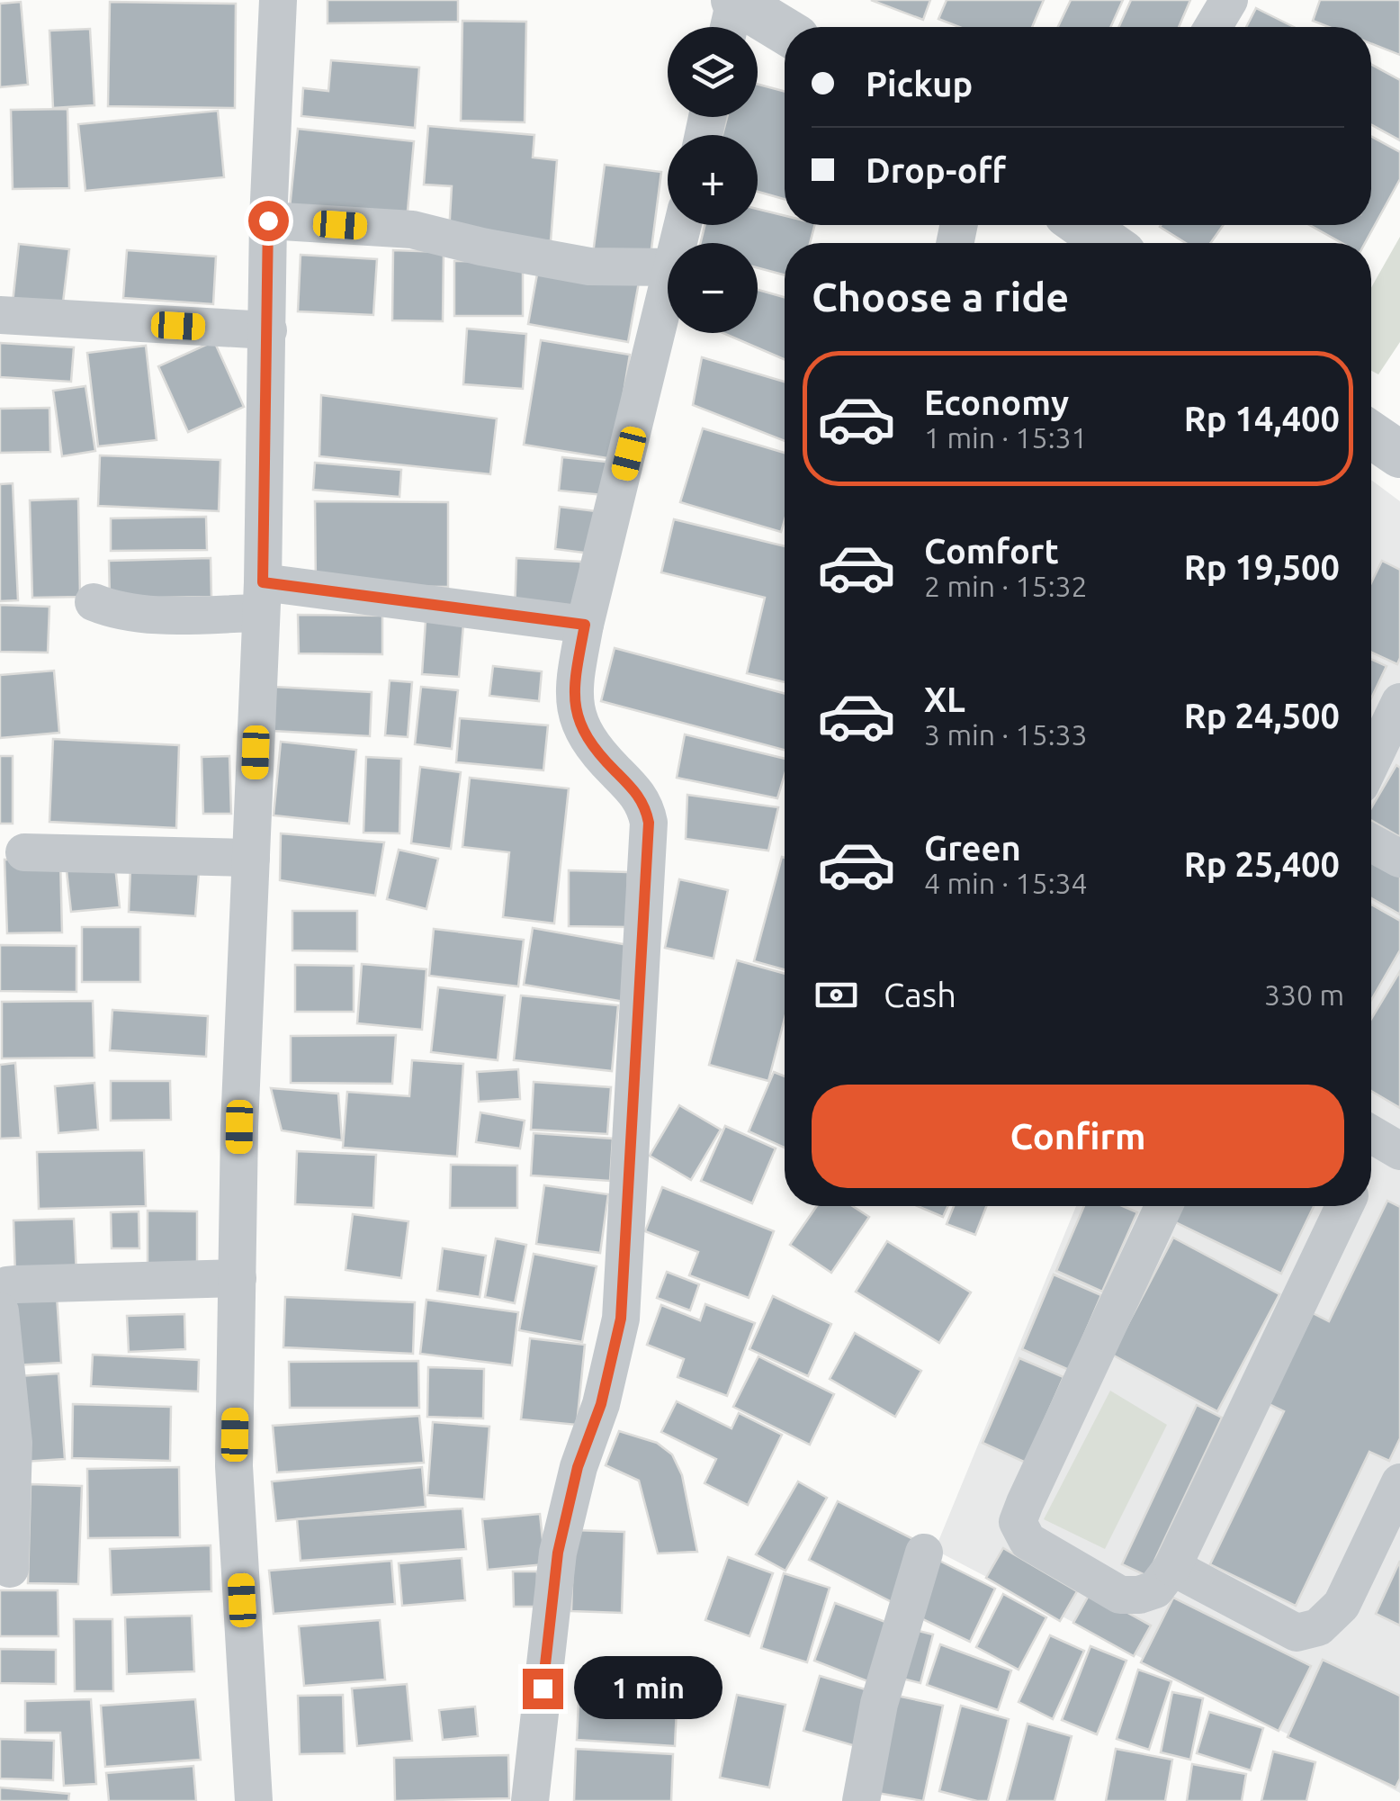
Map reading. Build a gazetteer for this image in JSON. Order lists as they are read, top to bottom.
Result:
{
  "page": {
    "map_buttons": ["+", "−"],
    "banner": ["Pickup", "Drop-off"],
    "heading": "Choose a ride",
    "list": [
      {
        "name": "Economy",
        "note": "1 min · 15:31",
        "value": "Rp 14,400"
      },
      {
        "name": "Comfort",
        "note": "2 min · 15:32",
        "value": "Rp 19,500"
      },
      {
        "name": "XL",
        "note": "3 min · 15:33",
        "value": "Rp 24,500"
      },
      {
        "name": "Green",
        "note": "4 min · 15:34",
        "value": "Rp 25,400"
      }
    ],
    "pay": ["Cash", "330 m"],
    "buttons": "Confirm",
    "bubble": "1 min"
  }
}
